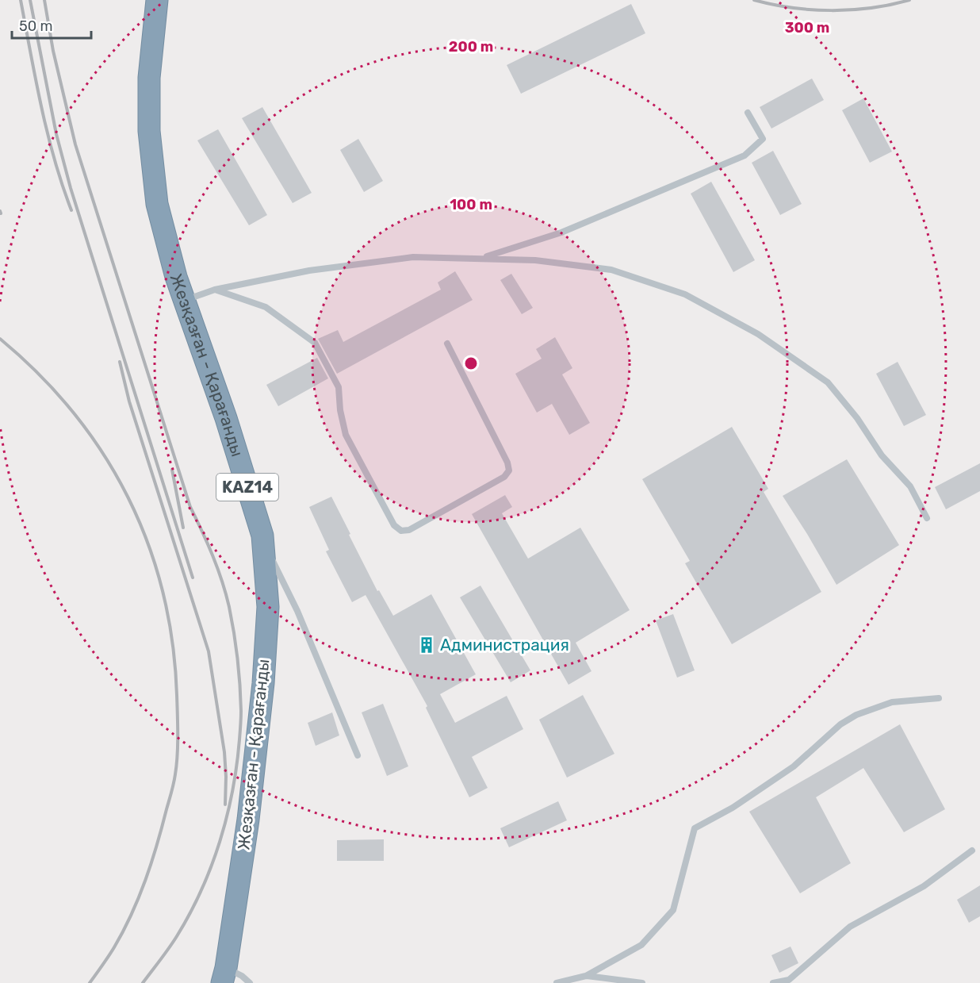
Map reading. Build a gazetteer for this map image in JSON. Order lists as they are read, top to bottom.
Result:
{
  "streets": {
    "highway": ["Жезқазған - Қарағанды", "KAZ14"]
  },
  "places": {
    "building": ["Администрация"]
  },
  "scale_bar": "50 m",
  "rings": ["300 m", "200 m", "100 m"]
}
